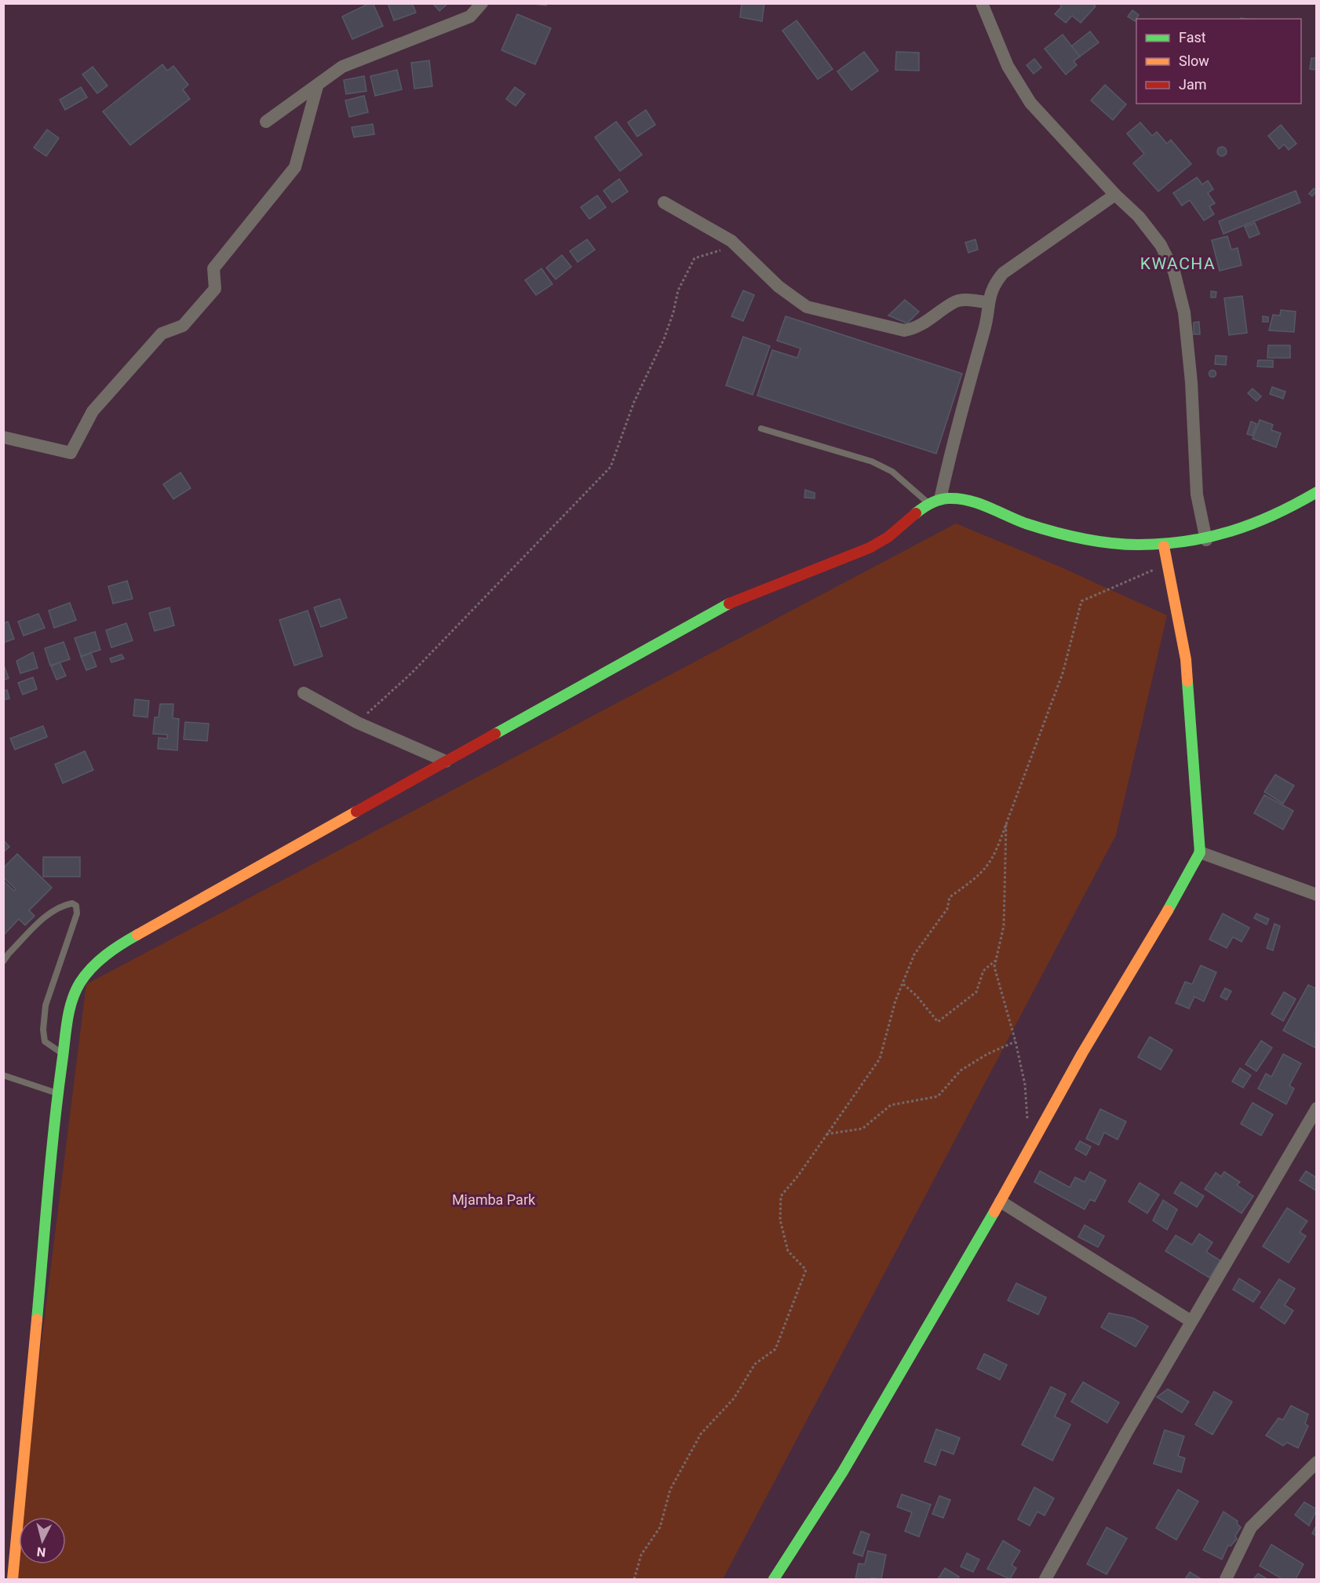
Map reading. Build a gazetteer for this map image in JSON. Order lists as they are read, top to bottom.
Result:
{
  "districts": ["KWACHA"],
  "parks": ["Mjamba Park"],
  "legend": ["Fast", "Slow", "Jam"],
  "north": "bottom"
}
